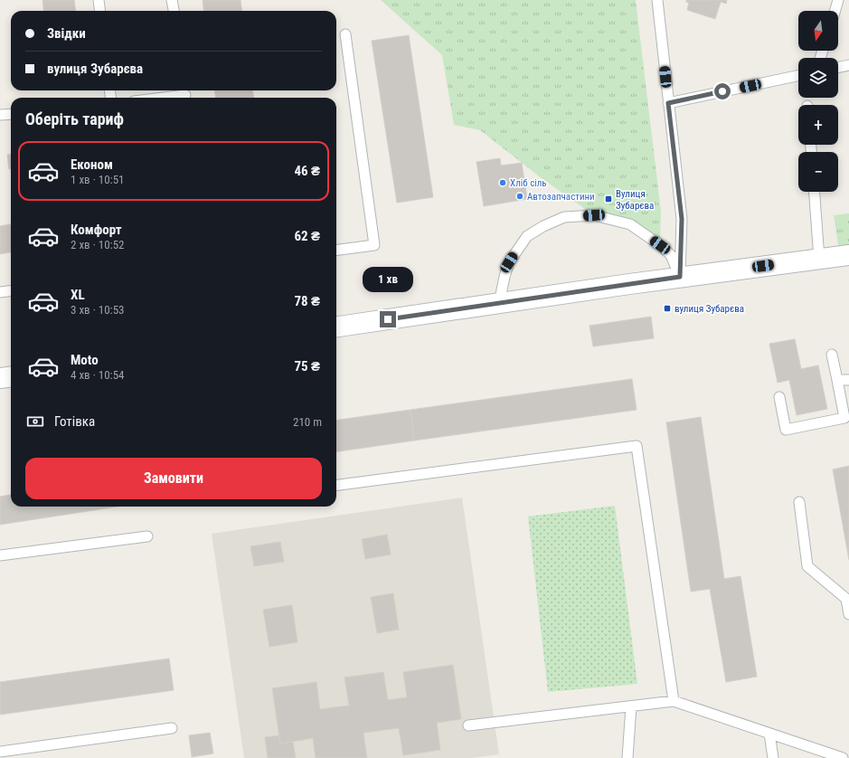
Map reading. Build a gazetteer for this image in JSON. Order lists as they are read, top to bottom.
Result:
{
  "places": {
    "other": ["Хліб сіль", "Автозапчастини"],
    "transit": ["Вулиця Зубарєва", "вулиця Зубарєва"]
  },
  "north": "bottom",
  "page": {
    "map_buttons": ["+", "−"],
    "banner": ["Звідки", "вулиця Зубарєва"],
    "heading": "Оберіть тариф",
    "list": [
      {
        "name": "Економ",
        "note": "1 хв · 10:51",
        "value": "46 ₴"
      },
      {
        "name": "Комфорт",
        "note": "2 хв · 10:52",
        "value": "62 ₴"
      },
      {
        "name": "XL",
        "note": "3 хв · 10:53",
        "value": "78 ₴"
      },
      {
        "name": "Moto",
        "note": "4 хв · 10:54",
        "value": "75 ₴"
      }
    ],
    "bubble": "1 хв",
    "pay": ["Готівка", "210 m"],
    "buttons": "Замовити"
  }
}
